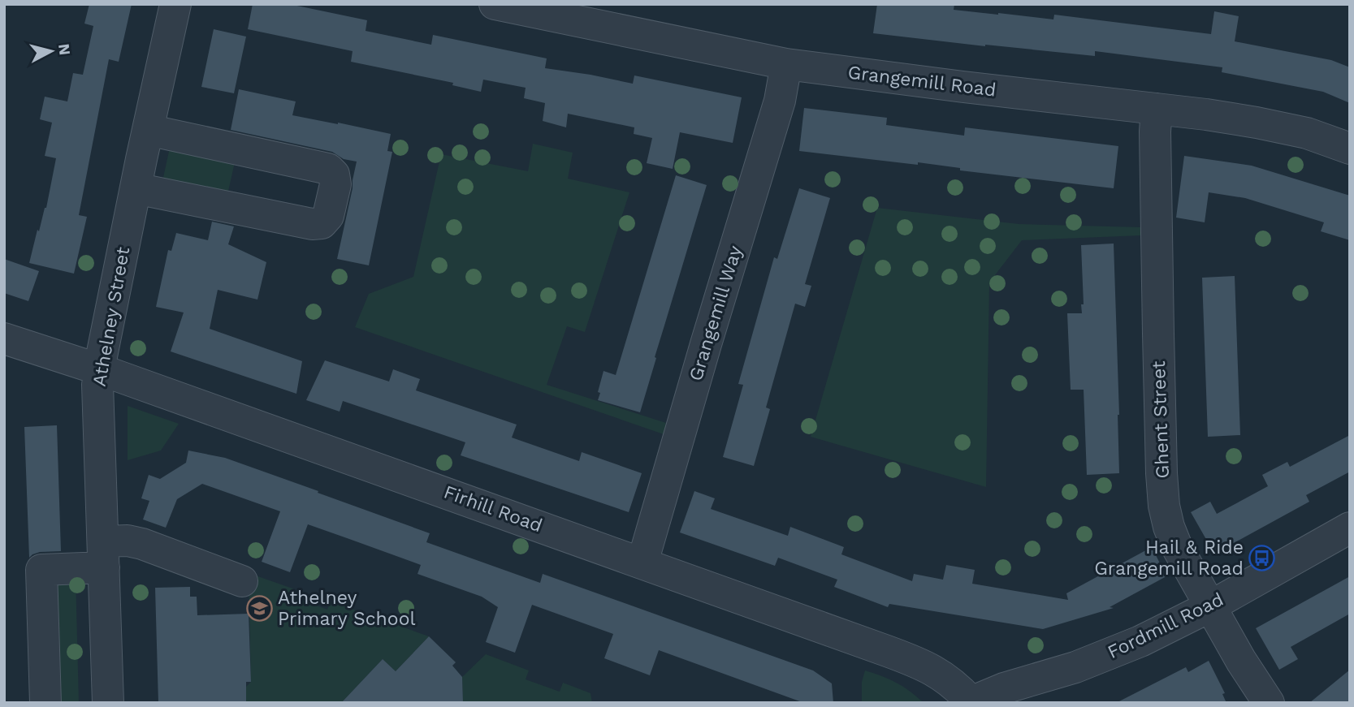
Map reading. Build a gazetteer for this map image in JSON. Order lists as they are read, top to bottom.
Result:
{
  "streets": {
    "street": [
      "Grangemill Road",
      "Grangemill Way",
      "Athelney Street",
      "Ghent Street",
      "Firhill Road",
      "Fordmill Road"
    ]
  },
  "crossings": [
    ["Grangemill Road", "Grangemill Way"],
    ["Grangemill Road", "Ghent Street"],
    ["Grangemill Way", "Firhill Road"],
    ["Athelney Street", "Firhill Road"],
    ["Ghent Street", "Fordmill Road"],
    ["Firhill Road", "Fordmill Road"]
  ],
  "places": {
    "bus stop": ["Hail & Ride Grangemill Road"],
    "school or university": ["Athelney Primary School"]
  },
  "north": "right"
}
